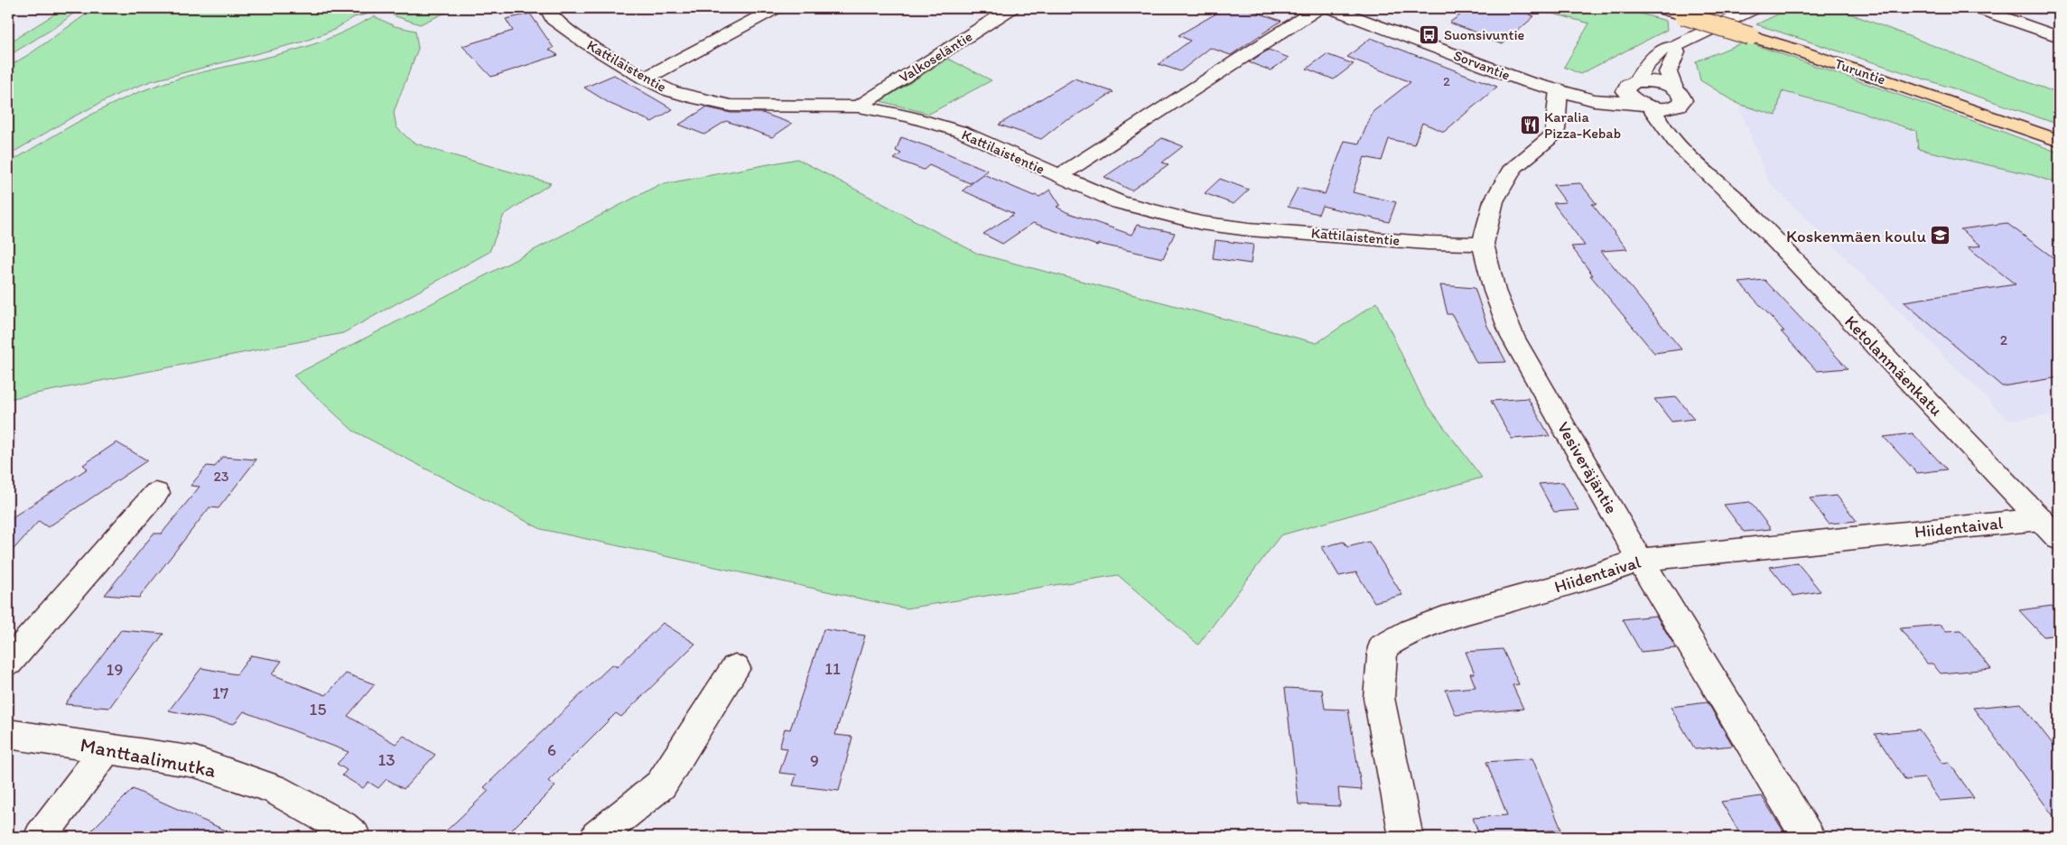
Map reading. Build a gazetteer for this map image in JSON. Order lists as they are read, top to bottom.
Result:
{
  "streets": {
    "highway": ["Turuntie"],
    "street": [
      "Valkoseläntie",
      "Sorvantie",
      "Kattilaistentie",
      "Ketolanmäenkatu",
      "Vesiveräjäntie",
      "Hiidentaival",
      "Manttaalimutka"
    ]
  },
  "crossings": [
    ["Valkoseläntie", "Kattilaistentie"],
    ["Sorvantie", "Ketolanmäenkatu"],
    ["Sorvantie", "Vesiveräjäntie"],
    ["Kattilaistentie", "Vesiveräjäntie"],
    ["Ketolanmäenkatu", "Hiidentaival"],
    ["Vesiveräjäntie", "Hiidentaival"]
  ],
  "places": {
    "bus stop": ["Suonsivuntie"],
    "restaurant": ["Karalia Pizza-Kebab"],
    "school or university": ["Koskenmäen koulu"]
  },
  "house_numbers": [
    "2",
    "2",
    "23",
    "11",
    "19",
    "17",
    "15",
    "6",
    "13",
    "9"
  ]
}
